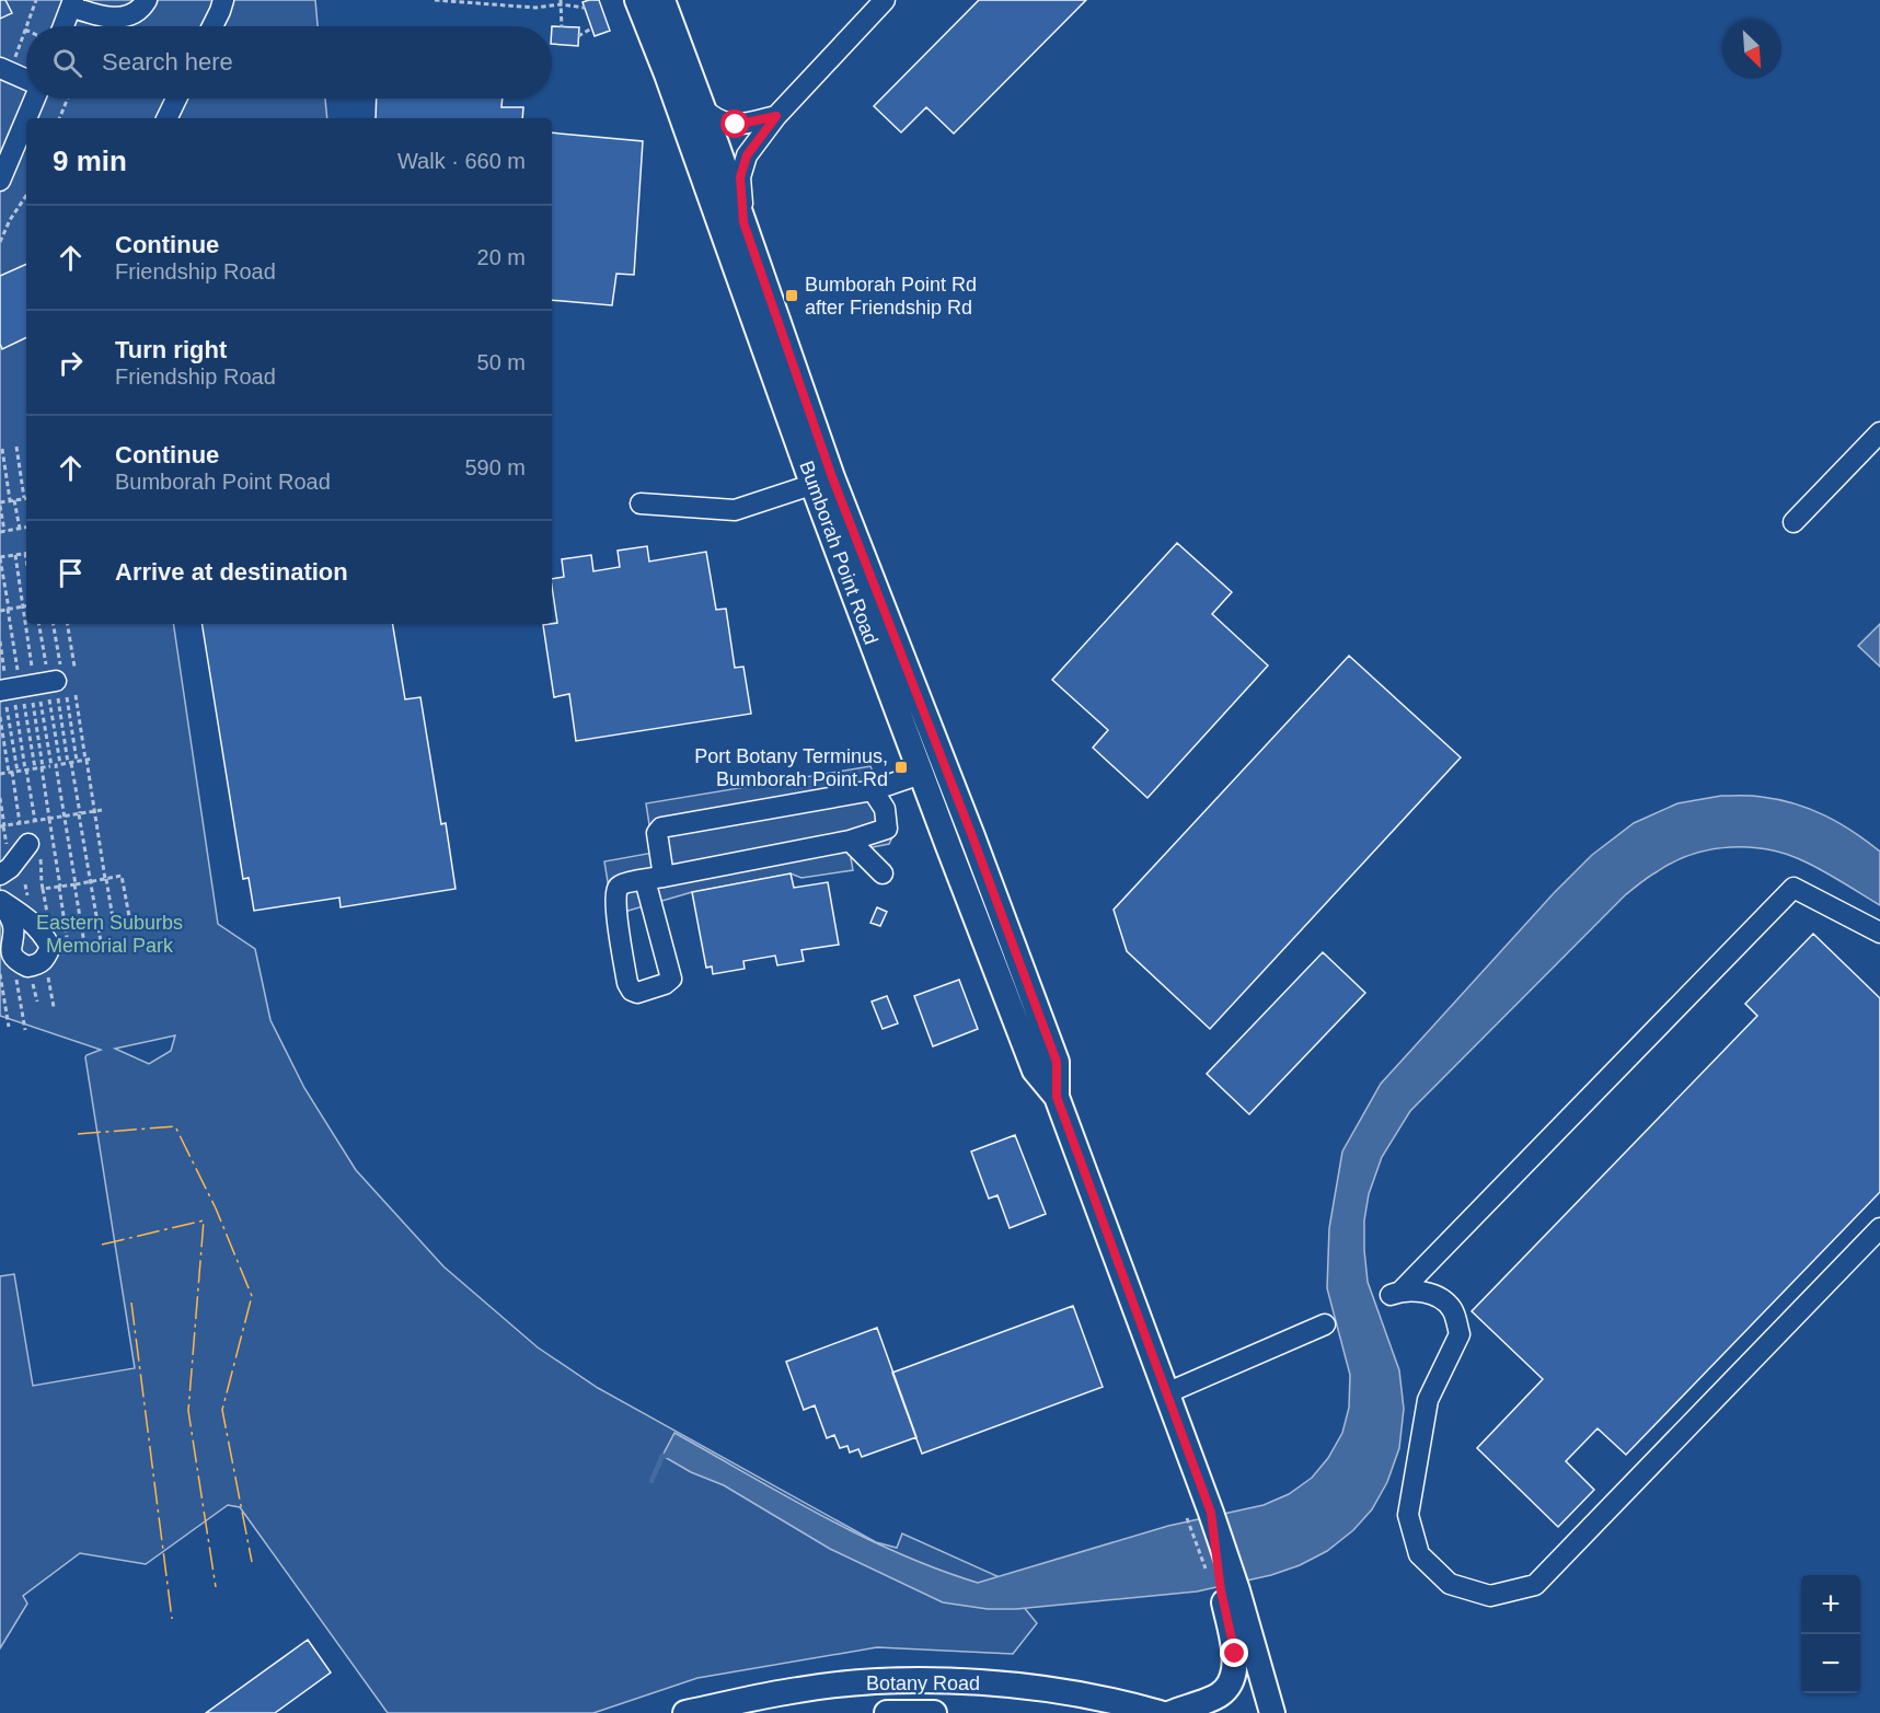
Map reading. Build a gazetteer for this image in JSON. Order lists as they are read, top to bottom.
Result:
{
  "streets": {
    "main road": ["Bumborah Point Road", "Botany Road"]
  },
  "parks": ["Eastern Suburbs Memorial Park"],
  "places": {
    "transit": ["Bumborah Point Rd after Friendship Rd", "Port Botany Terminus, Bumborah Point Rd"]
  },
  "north": "bottom right",
  "page": {
    "search": "Search here",
    "heading": ["9 min", "Walk · 660 m"],
    "list": [
      ["Continue", "Friendship Road", "20 m"],
      ["Turn right", "Friendship Road", "50 m"],
      ["Continue", "Bumborah Point Road", "590 m"],
      "Arrive at destination"
    ],
    "map_buttons": ["+", "−"]
  }
}
